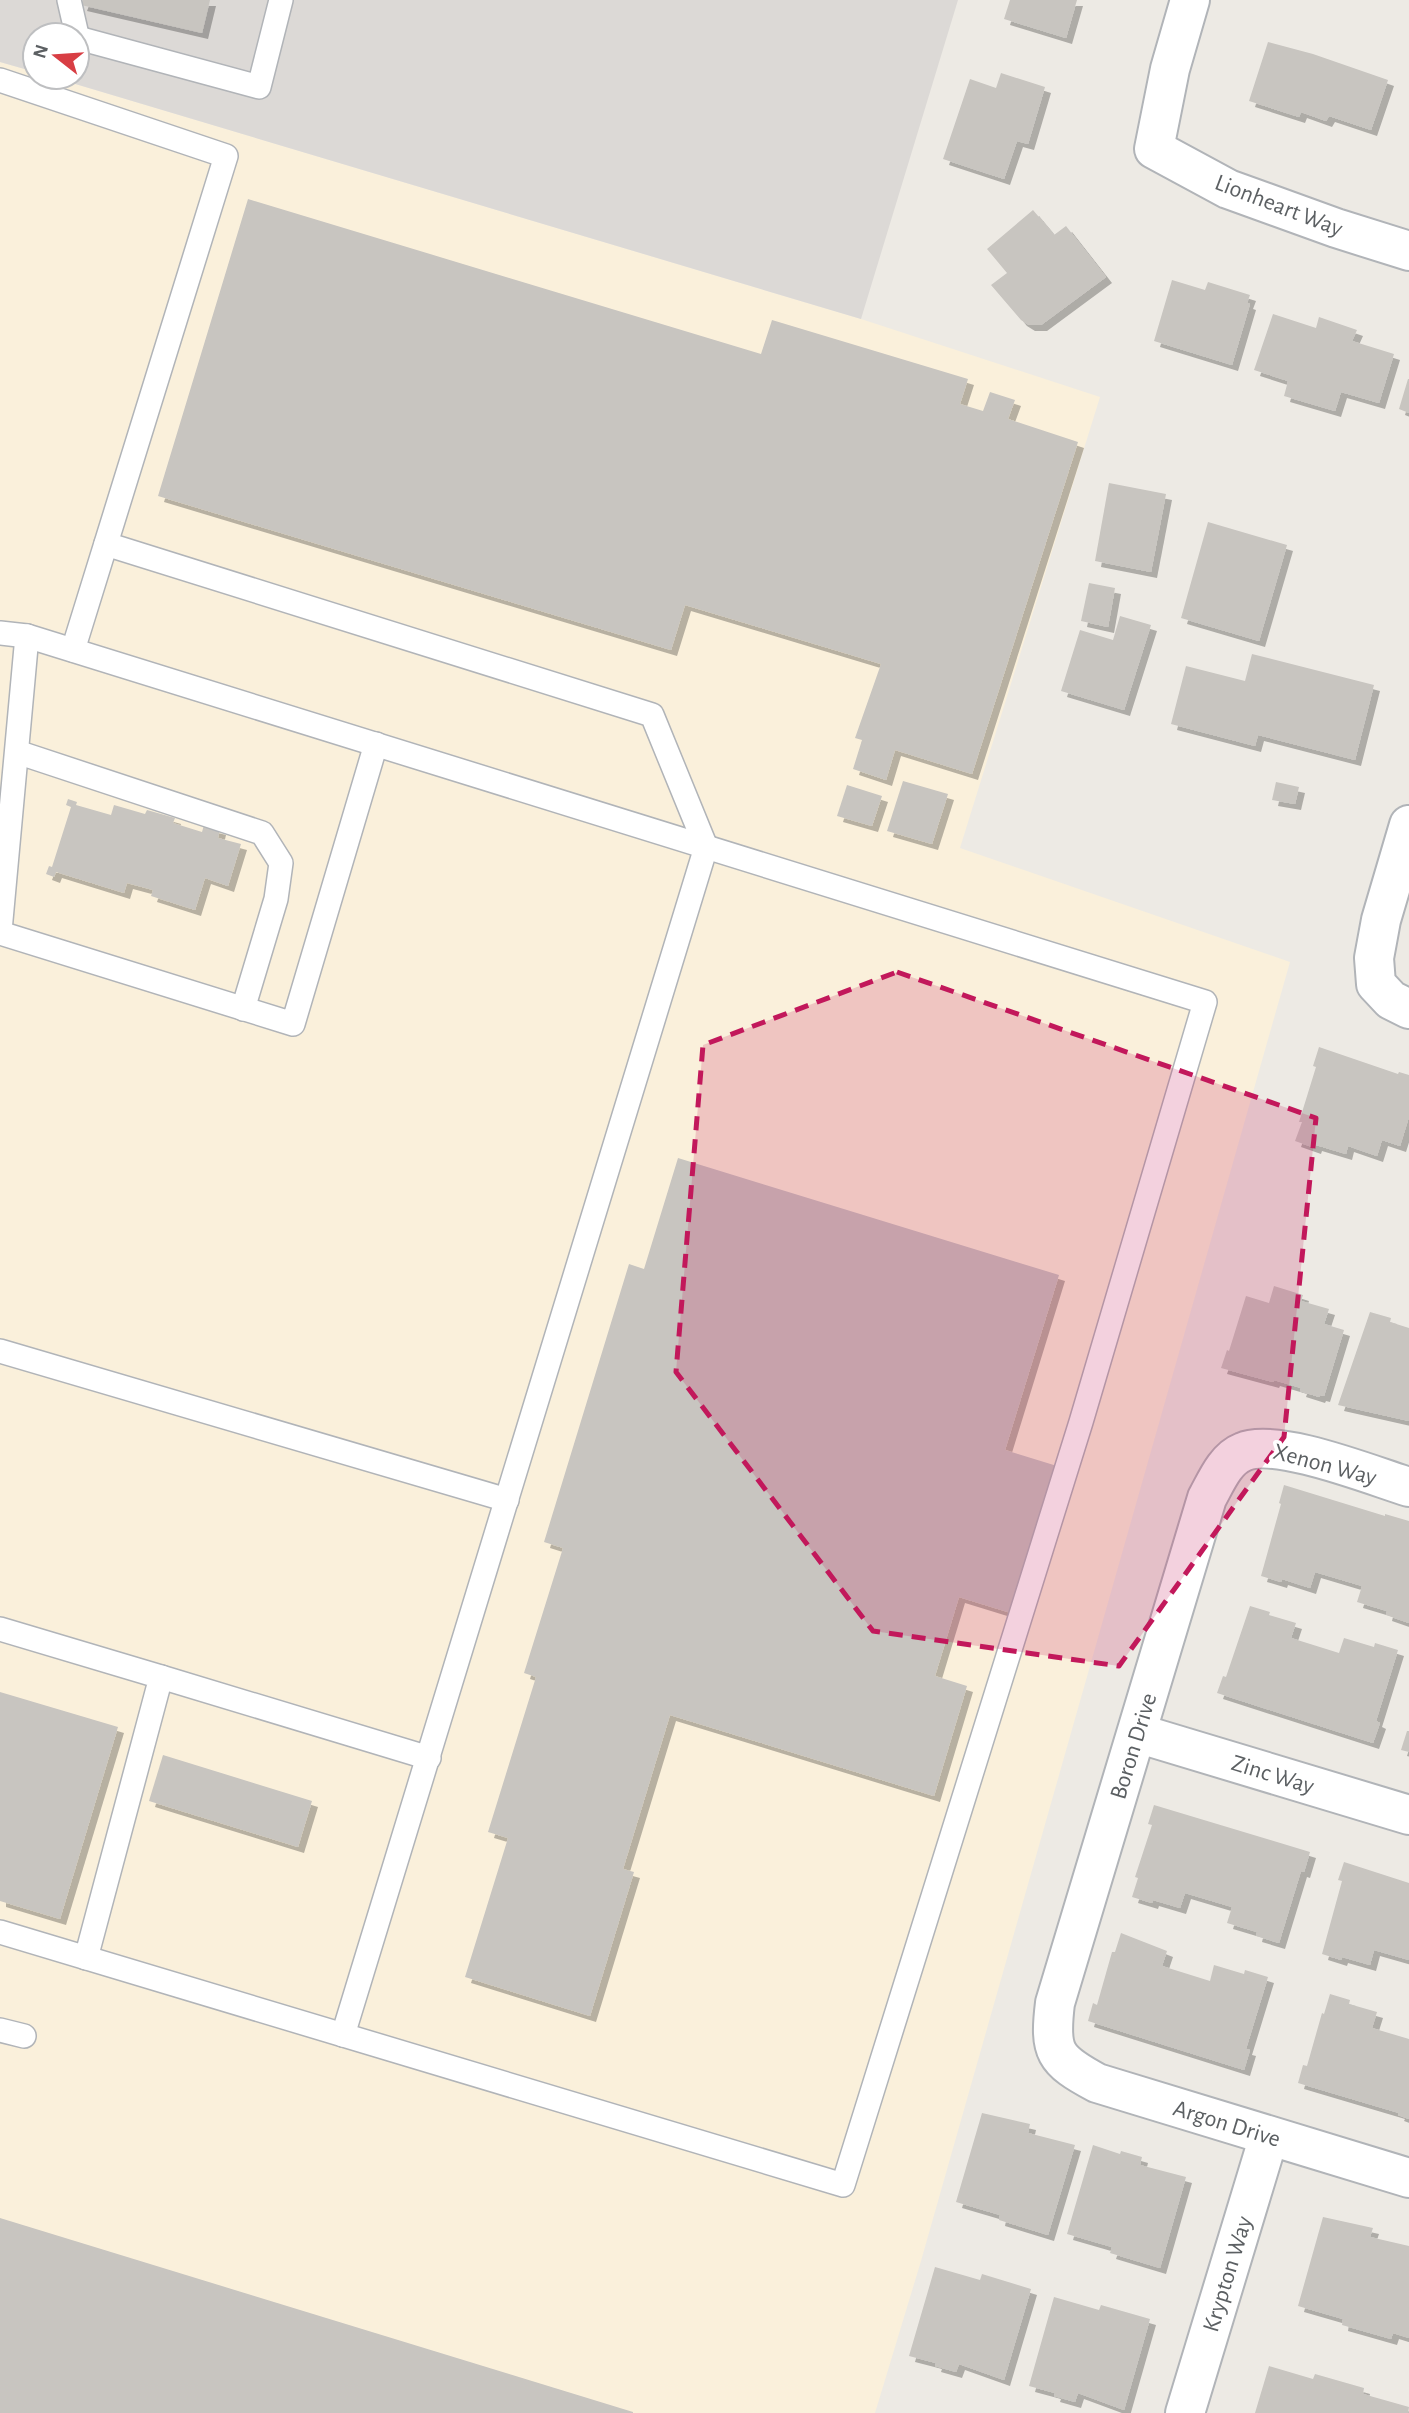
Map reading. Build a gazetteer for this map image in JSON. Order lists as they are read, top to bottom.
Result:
{
  "streets": {
    "street": [
      "Lionheart Way",
      "Xenon Way",
      "Boron Drive",
      "Zinc Way",
      "Argon Drive",
      "Krypton Way"
    ]
  },
  "crossings": [
    ["Xenon Way", "Boron Drive"],
    ["Boron Drive", "Zinc Way"],
    ["Boron Drive", "Argon Drive"],
    ["Argon Drive", "Krypton Way"]
  ],
  "north": "left"
}
